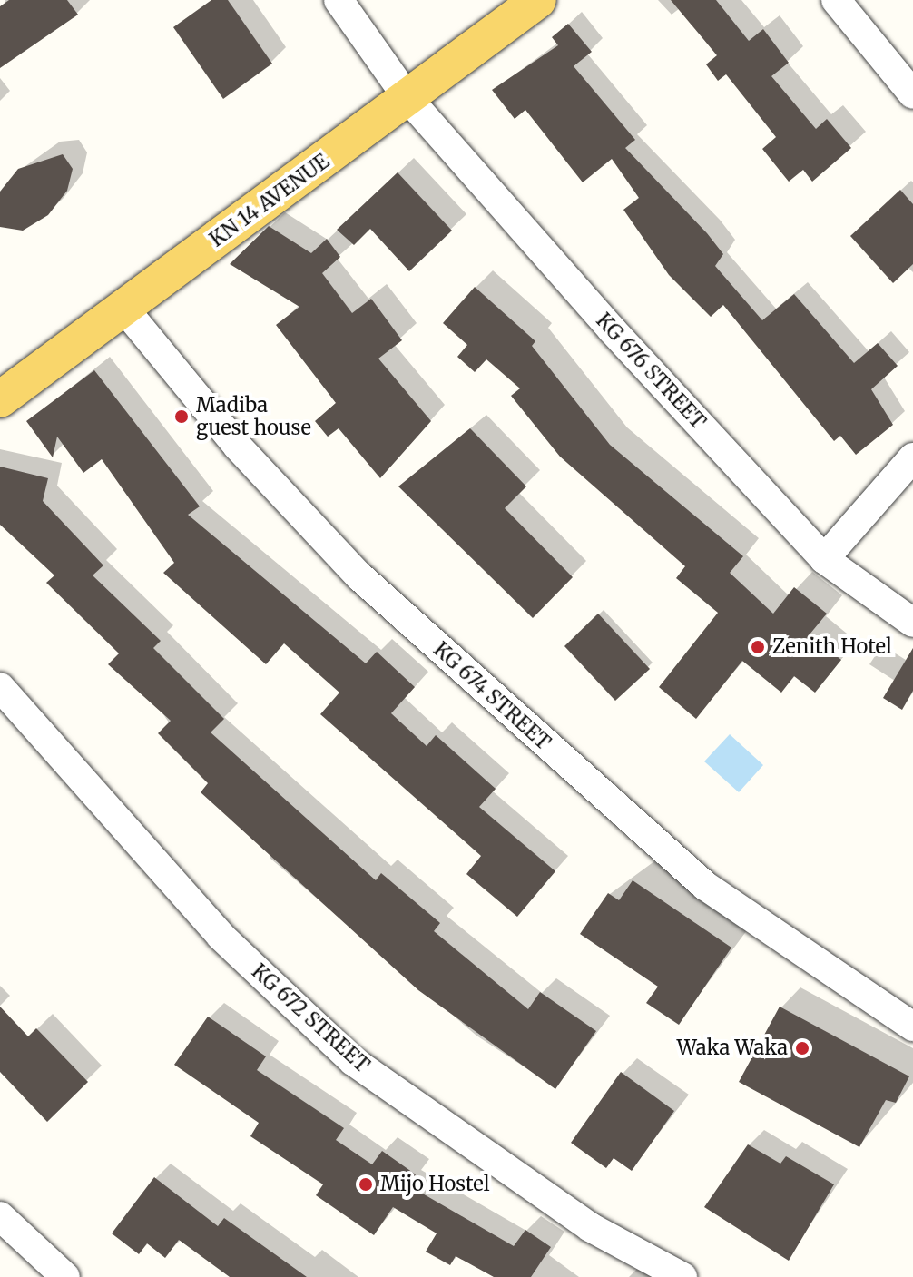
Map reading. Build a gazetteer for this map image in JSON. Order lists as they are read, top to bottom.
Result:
{
  "streets": {
    "main road": ["KN 14 AVENUE"],
    "street": ["KG 676 STREET", "KG 674 STREET", "KG 672 STREET"]
  },
  "crossings": [
    ["KN 14 AVENUE", "KG 676 STREET"],
    ["KN 14 AVENUE", "KG 674 STREET"]
  ],
  "places": [
    "Madiba guest house",
    "Zenith Hotel",
    "Waka Waka",
    "Mijo Hostel"
  ]
}
